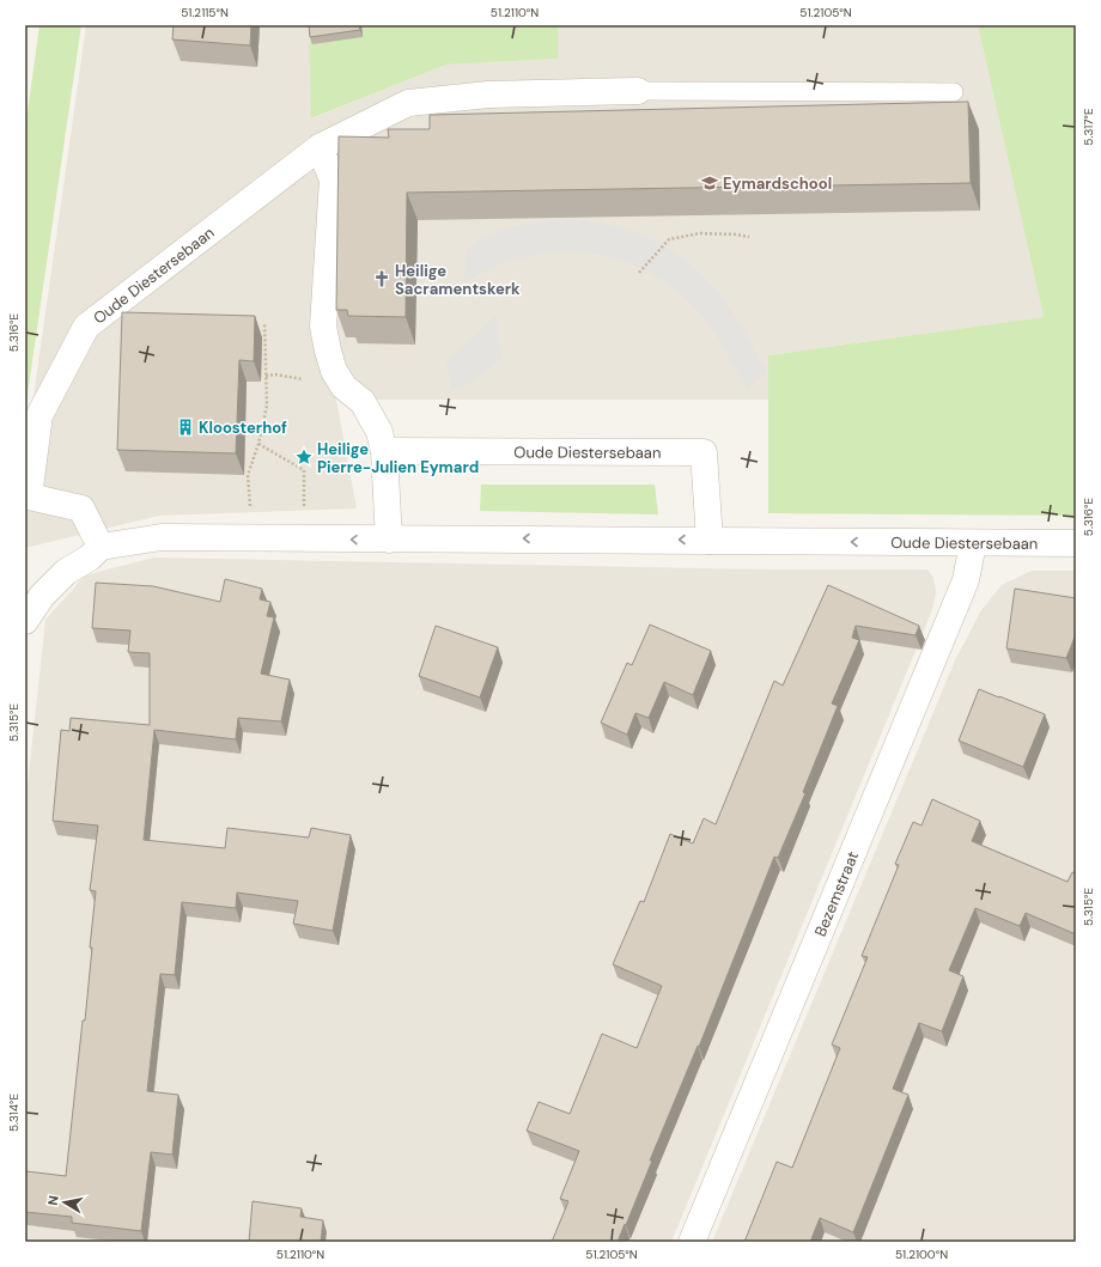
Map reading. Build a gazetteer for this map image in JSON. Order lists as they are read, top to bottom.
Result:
{
  "streets": {
    "street": ["Oude Diestersebaan", "Bezemstraat"]
  },
  "crossings": [
    ["Oude Diestersebaan", "Bezemstraat"]
  ],
  "places": {
    "school or university": ["Eymardschool"],
    "church": ["Heilige Sacramentskerk"],
    "building": ["Kloosterhof"],
    "place": ["Heilige Pierre-Julien Eymard"]
  },
  "north": "left",
  "coordinates": [
    "51.2115°N",
    "51.2110°N",
    "51.2105°N",
    "5.317°E",
    "5.316°E",
    "5.315°E",
    "5.314°E",
    "51.2100°N"
  ]
}
